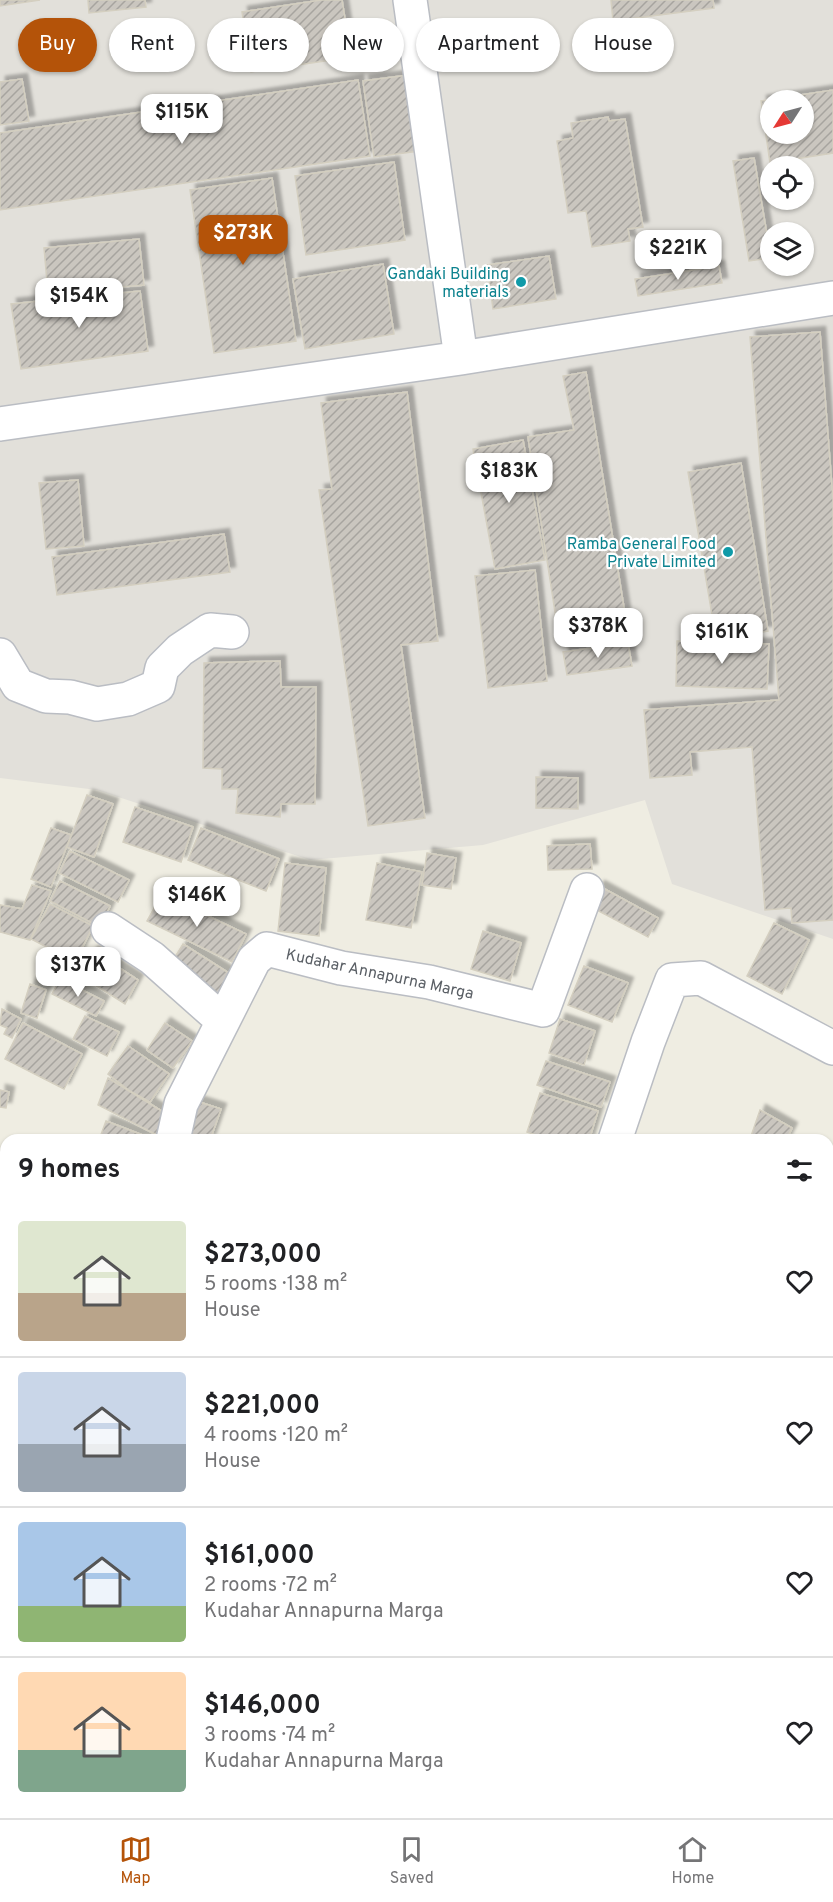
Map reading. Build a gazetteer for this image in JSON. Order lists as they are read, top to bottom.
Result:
{
  "streets": {
    "street": ["Kudahar Annapurna Marga"]
  },
  "places": ["Gandaki Building materials", "Ramba General Food Private Limited"],
  "north": "bottom left",
  "page": {
    "chip": [
      "Buy",
      "Rent",
      "Filters",
      "New",
      "Apartment",
      "House"
    ],
    "price": [
      "$115K",
      "$273K",
      "$221K",
      "$154K",
      "$183K",
      "$378K",
      "$161K",
      "$146K",
      "$137K"
    ],
    "heading": "9 homes",
    "list": [
      {
        "name": "$273,000",
        "note": "5 rooms · 138 m² · House"
      },
      {
        "name": "$221,000",
        "note": "4 rooms · 120 m² · House"
      },
      {
        "name": "$161,000",
        "note": "2 rooms · 72 m² · Kudahar Annapurna Marga"
      },
      {
        "name": "$146,000",
        "note": "3 rooms · 74 m² · Kudahar Annapurna Marga"
      }
    ],
    "tabs": ["Map", "Saved", "Home"]
  }
}
